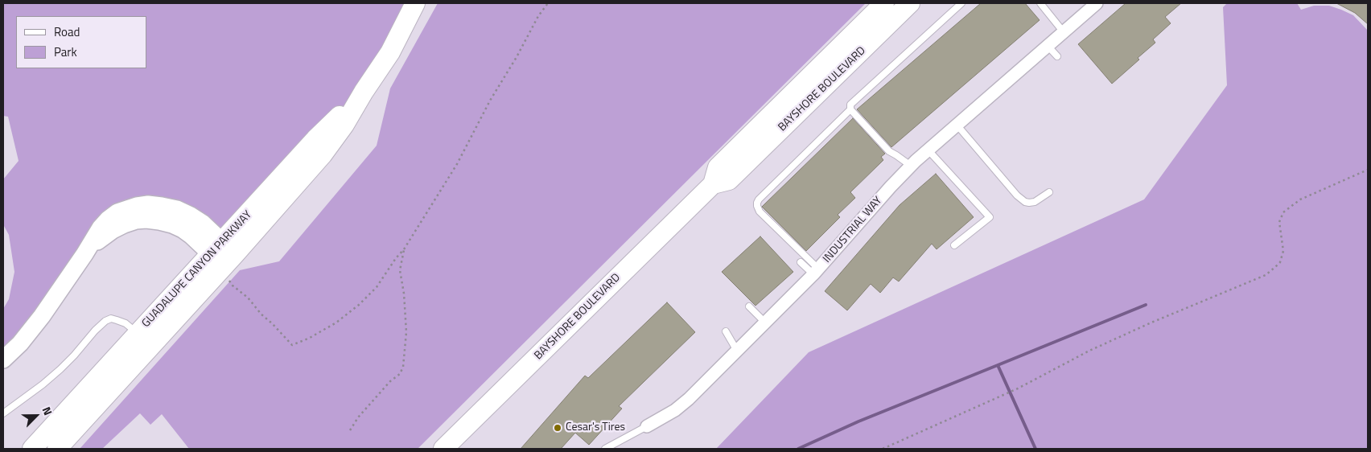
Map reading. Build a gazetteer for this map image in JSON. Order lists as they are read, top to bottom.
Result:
{
  "streets": {
    "main road": ["BAYSHORE BOULEVARD", "GUADALUPE CANYON PARKWAY"],
    "street": ["INDUSTRIAL WAY"]
  },
  "places": ["Cesar's Tires"],
  "legend": ["Road", "Park"],
  "north": "top right"
}
